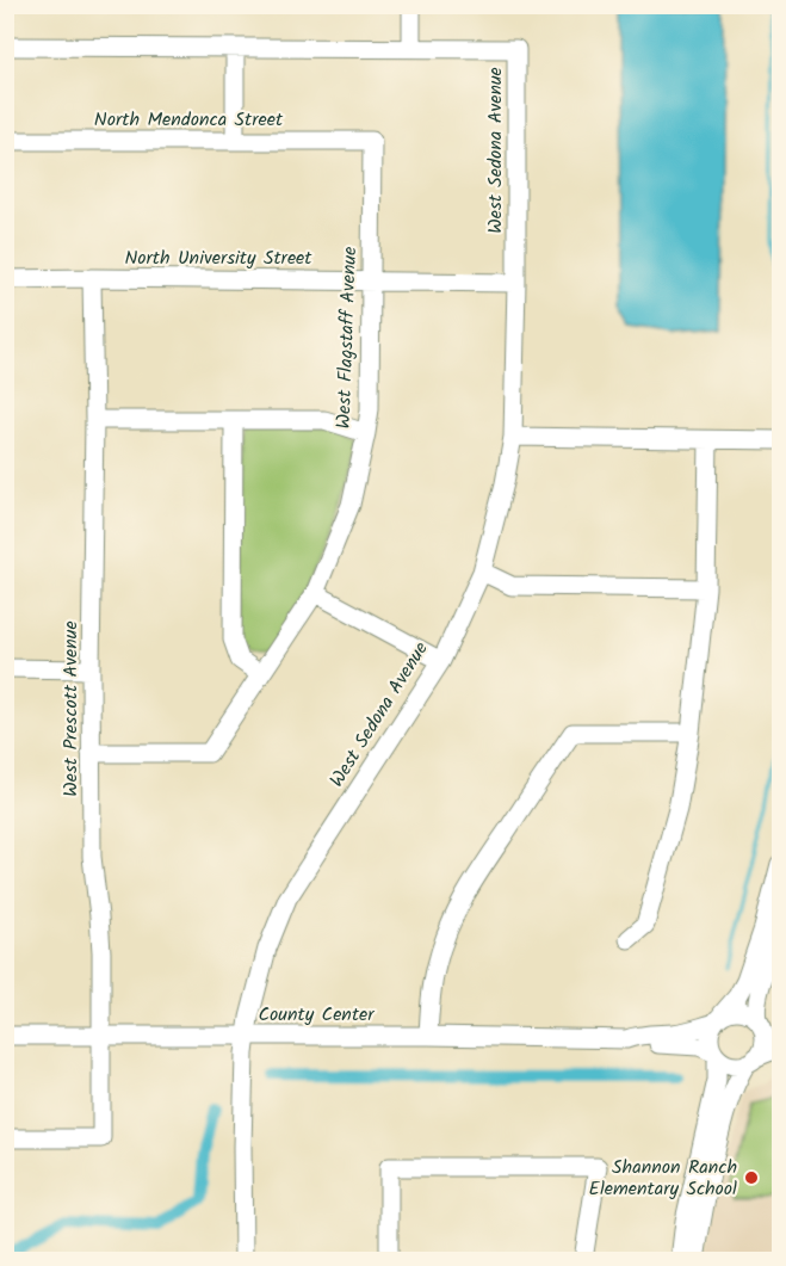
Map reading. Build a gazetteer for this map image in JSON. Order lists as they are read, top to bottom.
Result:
{
  "streets": {
    "street": [
      "North Mendonca Street",
      "West Sedona Avenue",
      "North University Street",
      "West Flagstaff Avenue",
      "West Prescott Avenue",
      "County Center"
    ]
  },
  "crossings": [
    ["North Mendonca Street", "West Flagstaff Avenue"],
    ["West Sedona Avenue", "North University Street"],
    ["West Sedona Avenue", "County Center"],
    ["North University Street", "West Flagstaff Avenue"],
    ["North University Street", "West Prescott Avenue"],
    ["West Flagstaff Avenue", "West Prescott Avenue"],
    ["West Prescott Avenue", "County Center"]
  ],
  "places": ["Shannon Ranch Elementary School"]
}
